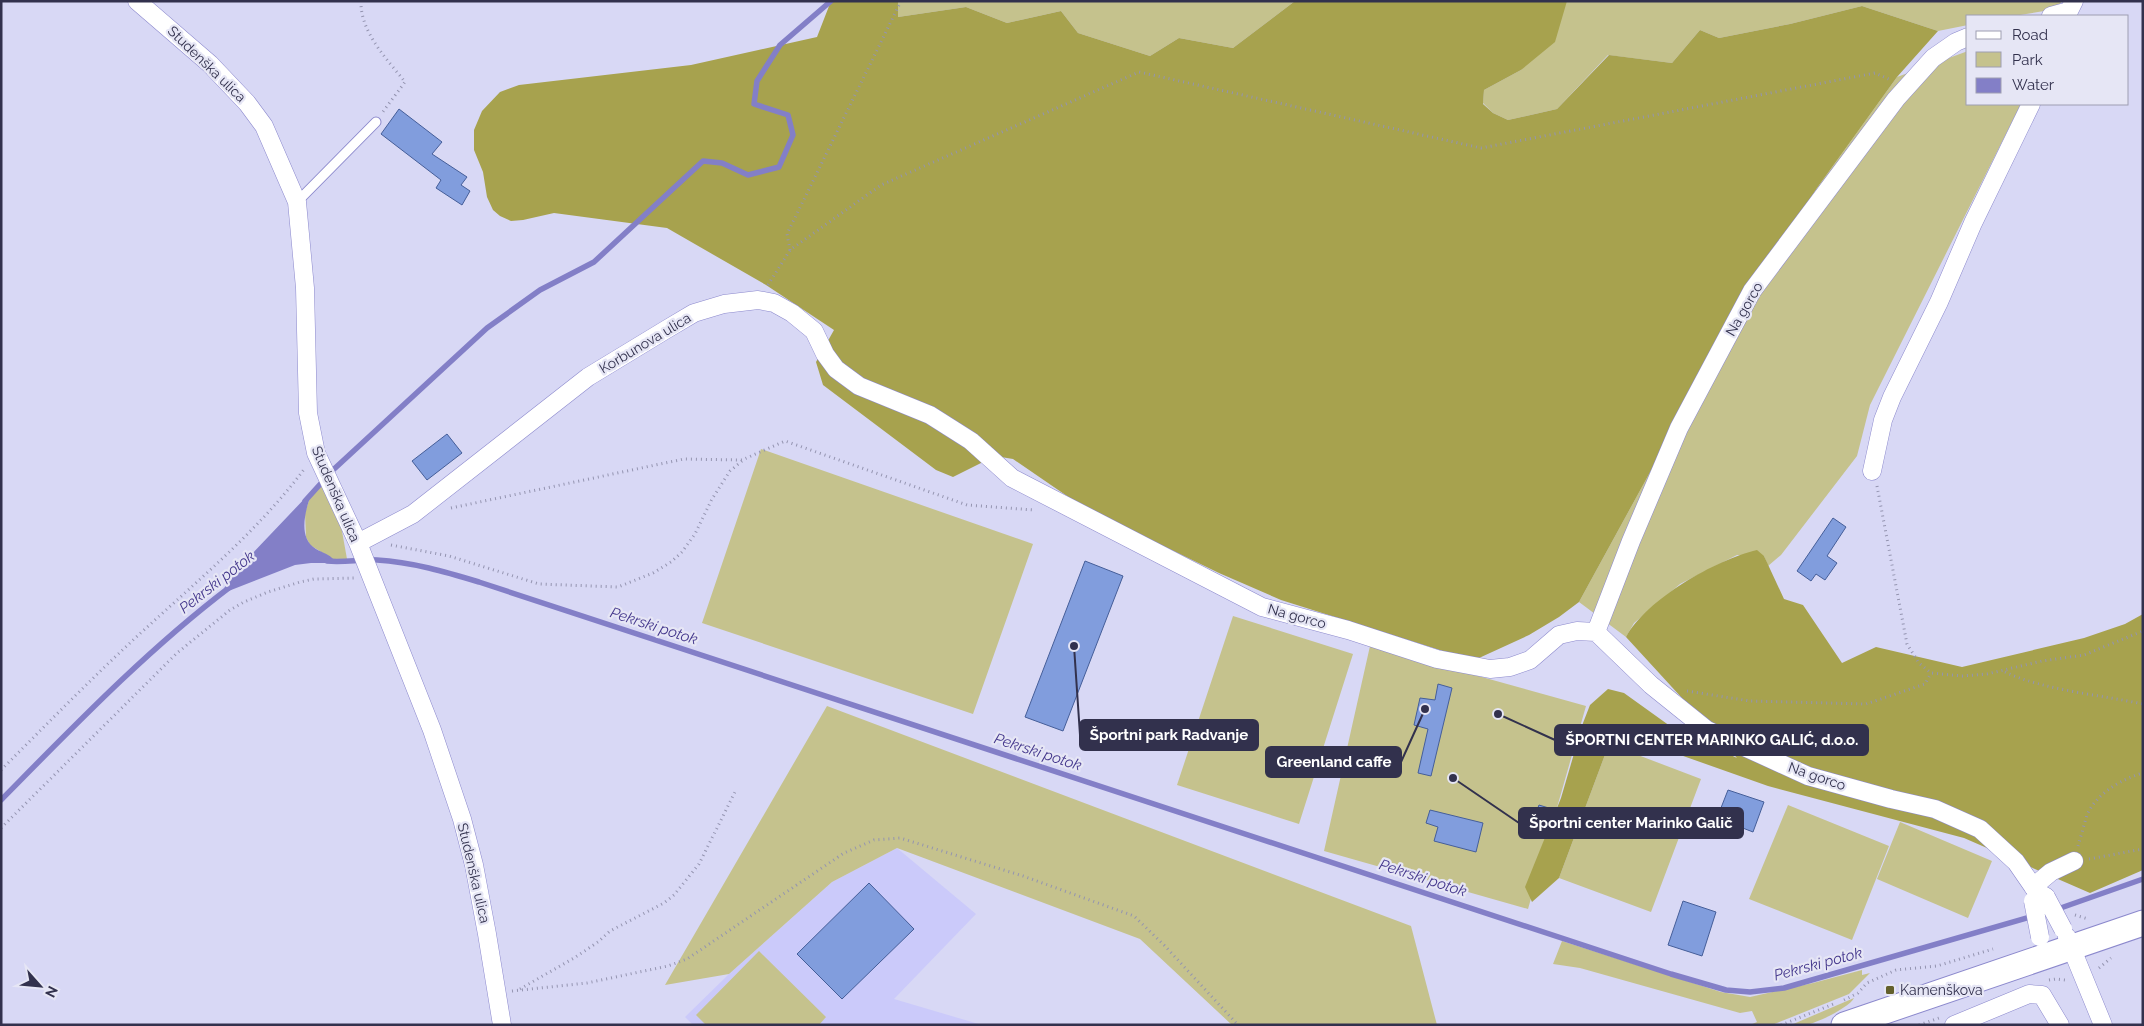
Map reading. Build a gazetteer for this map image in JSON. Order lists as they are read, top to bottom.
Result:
{
  "streets": {
    "street": ["Studenška ulica", "Na gorco", "Korbunova ulica"]
  },
  "crossings": [
    ["Studenška ulica", "Korbunova ulica"],
    ["Na gorco", "Korbunova ulica"]
  ],
  "water": ["Pekrski potok"],
  "places": {
    "other": [
      "Športni park Radvanje",
      "Greenland caffe",
      "ŠPORTNI CENTER MARINKO GALIĆ, d.o.o.",
      "Športni center Marinko Galič"
    ],
    "transit": ["Kamenškova"]
  },
  "legend": ["Road", "Park", "Water"],
  "north": "bottom right"
}
